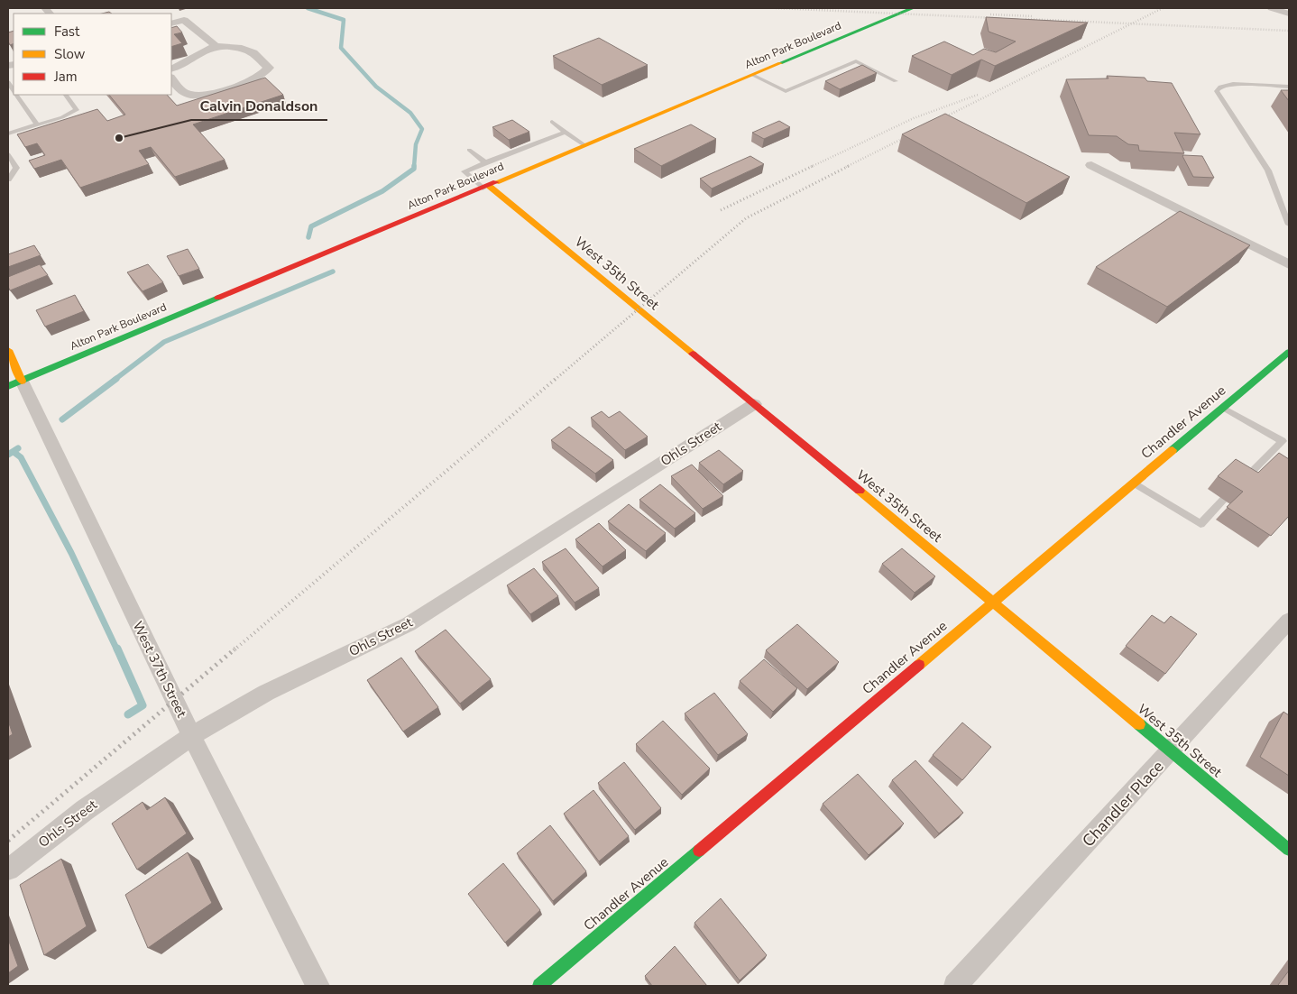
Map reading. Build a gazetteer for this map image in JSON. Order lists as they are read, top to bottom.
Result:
{
  "streets": {
    "street": [
      "Alton Park Boulevard",
      "West 35th Street",
      "Chandler Avenue",
      "Ohls Street",
      "West 37th Street",
      "Chandler Place"
    ]
  },
  "crossings": [
    ["Alton Park Boulevard", "West 35th Street"],
    ["Alton Park Boulevard", "West 37th Street"],
    ["West 35th Street", "Chandler Avenue"],
    ["West 35th Street", "Ohls Street"],
    ["West 35th Street", "Chandler Place"],
    ["Ohls Street", "West 37th Street"]
  ],
  "places": ["Calvin Donaldson"],
  "legend": ["Fast", "Slow", "Jam"]
}
